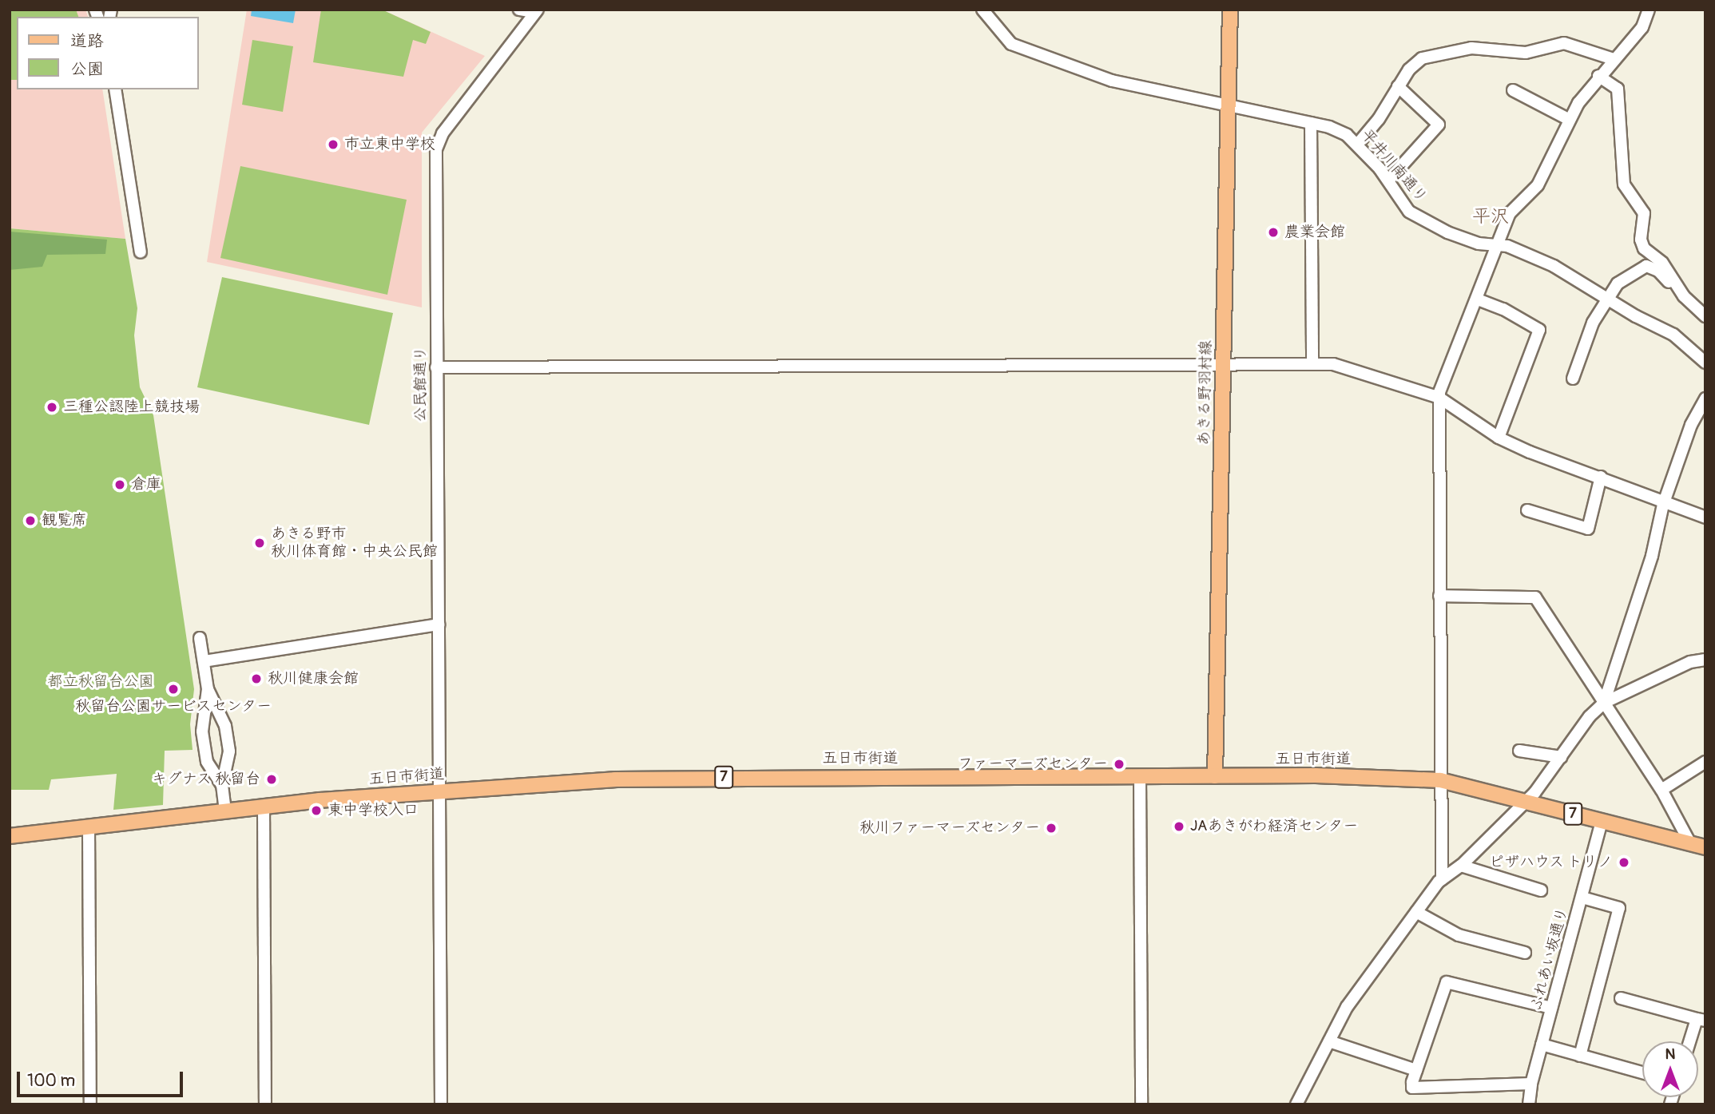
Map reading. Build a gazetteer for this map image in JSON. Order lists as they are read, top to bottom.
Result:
{
  "streets": {
    "main road": ["あきる野羽村線", "五日市街道", "7"],
    "street": ["平井川南通り", "公民館通り", "ふれあい坂通り"]
  },
  "crossings": [
    ["平井川南通り", "あきる野羽村線"],
    ["公民館通り", "五日市街道"],
    ["あきる野羽村線", "五日市街道"],
    ["五日市街道", "ふれあい坂通り"]
  ],
  "districts": ["平沢"],
  "parks": ["都立秋留台公園"],
  "places": [
    "市立東中学校",
    "農業会館",
    "三種公認陸上競技場",
    "倉庫",
    "観覧席",
    "あきる野市 秋川体育館・中央公民館",
    "秋川健康会館",
    "秋留台公園サービスセンター",
    "ファーマーズセンター",
    "キグナス 秋留台",
    "東中学校入口",
    "JAあきがわ経済センター",
    "秋川ファーマーズセンター",
    "ピザハウス トリノ"
  ],
  "legend": ["道路", "公園"],
  "scale_bar": "100 m",
  "north": "top"
}
